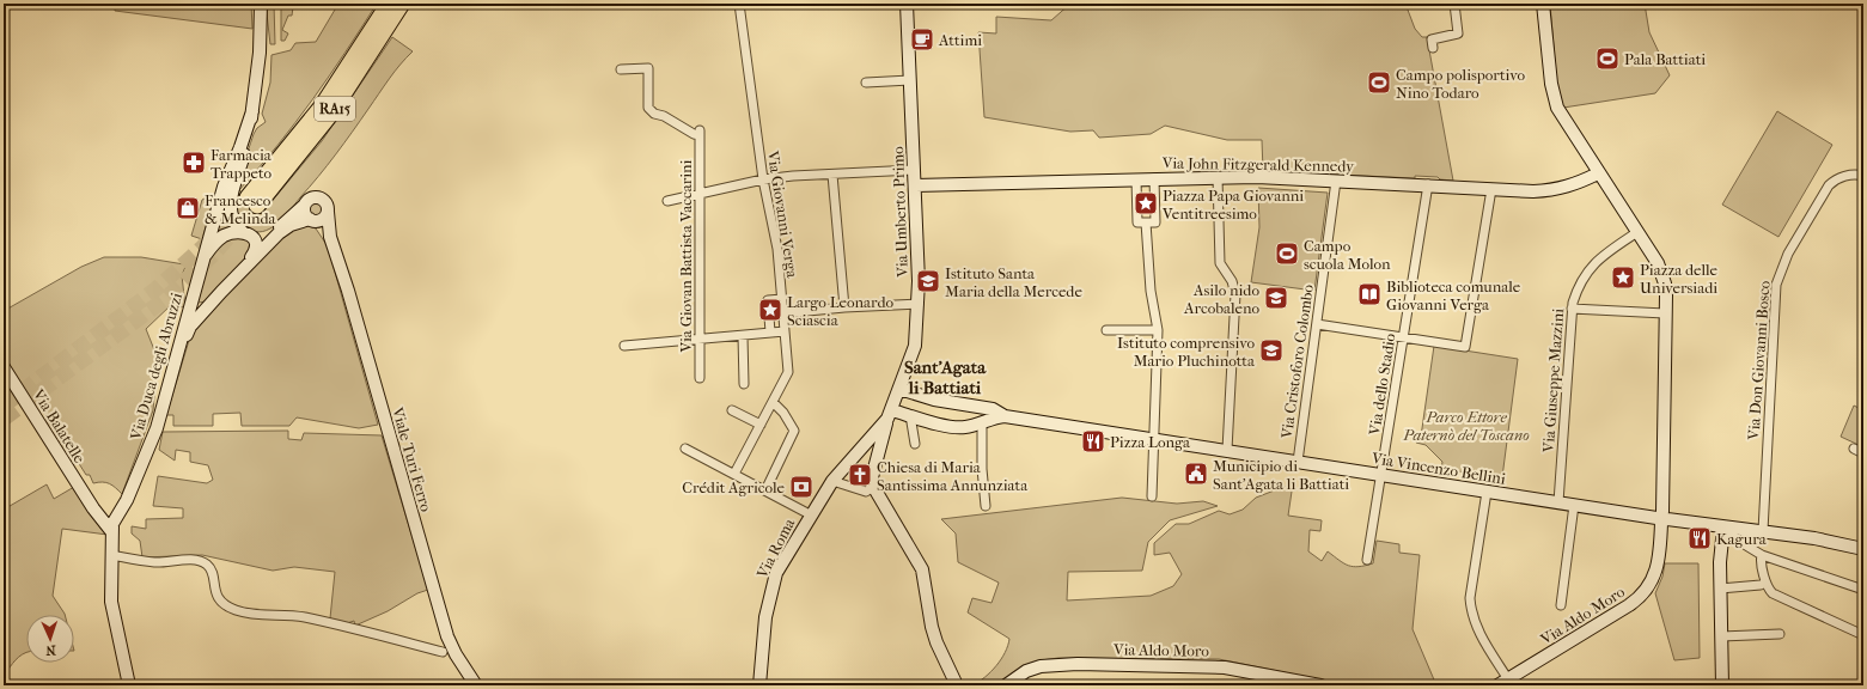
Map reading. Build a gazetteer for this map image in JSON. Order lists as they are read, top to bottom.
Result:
{
  "streets": {
    "highway": ["RA15"],
    "main road": [
      "Via John Fitzgerald Kennedy",
      "Via Umberto Primo",
      "Via Duca degli Abruzzi",
      "Via Balatelle",
      "Viale Turi Ferro",
      "Via Vincenzo Bellini",
      "Via Roma",
      "Via Aldo Moro"
    ],
    "street": [
      "Via Giovanni Verga",
      "Via Giovan Battista Vaccarini",
      "Via Don Giovanni Bosco",
      "Via Cristoforo Colombo",
      "Via Giuseppe Mazzini",
      "Via dello Stadio"
    ]
  },
  "crossings": [
    ["Via John Fitzgerald Kennedy", "Via Umberto Primo"],
    ["Via John Fitzgerald Kennedy", "Via Cristoforo Colombo"],
    ["Via John Fitzgerald Kennedy", "Via dello Stadio"],
    ["Via John Fitzgerald Kennedy", "Via Aldo Moro"],
    ["Via Umberto Primo", "Via Roma"],
    ["Via Don Giovanni Bosco", "Via Vincenzo Bellini"],
    ["Via Cristoforo Colombo", "Via Vincenzo Bellini"],
    ["Via Duca degli Abruzzi", "Via Balatelle"],
    ["Via Giuseppe Mazzini", "Via Vincenzo Bellini"],
    ["Via Giuseppe Mazzini", "Via Aldo Moro"],
    ["Via dello Stadio", "Via Vincenzo Bellini"],
    ["Via Vincenzo Bellini", "Via Aldo Moro"]
  ],
  "districts": ["Sant'Agata li Battiati"],
  "parks": ["Parco Ettore Paternò del Toscano"],
  "places": {
    "cafe": ["Attimi"],
    "sports": ["Pala Battiati", "Campo polisportivo Nino Todaro", "Campo scuola Molon"],
    "pharmacy": ["Farmacia Trappeto"],
    "place": ["Piazza Papa Giovanni Ventitreesimo", "Piazza delle Universiadi", "Largo Leonardo Sciascia"],
    "shop": ["Francesco & Melinda"],
    "school or university": ["Istituto Santa Maria della Mercede", "Asilo nido Arcobaleno", "Istituto comprensivo Mario Pluchinotta"],
    "library": ["Biblioteca comunale Giovanni Verga"],
    "restaurant": ["Pizza Longa", "Kagura"],
    "public building": ["Municipio di Sant'Agata li Battiati"],
    "church": ["Chiesa di Maria Santissima Annunziata"],
    "bank": ["Crédit Agricole"]
  },
  "north": "bottom"
}
